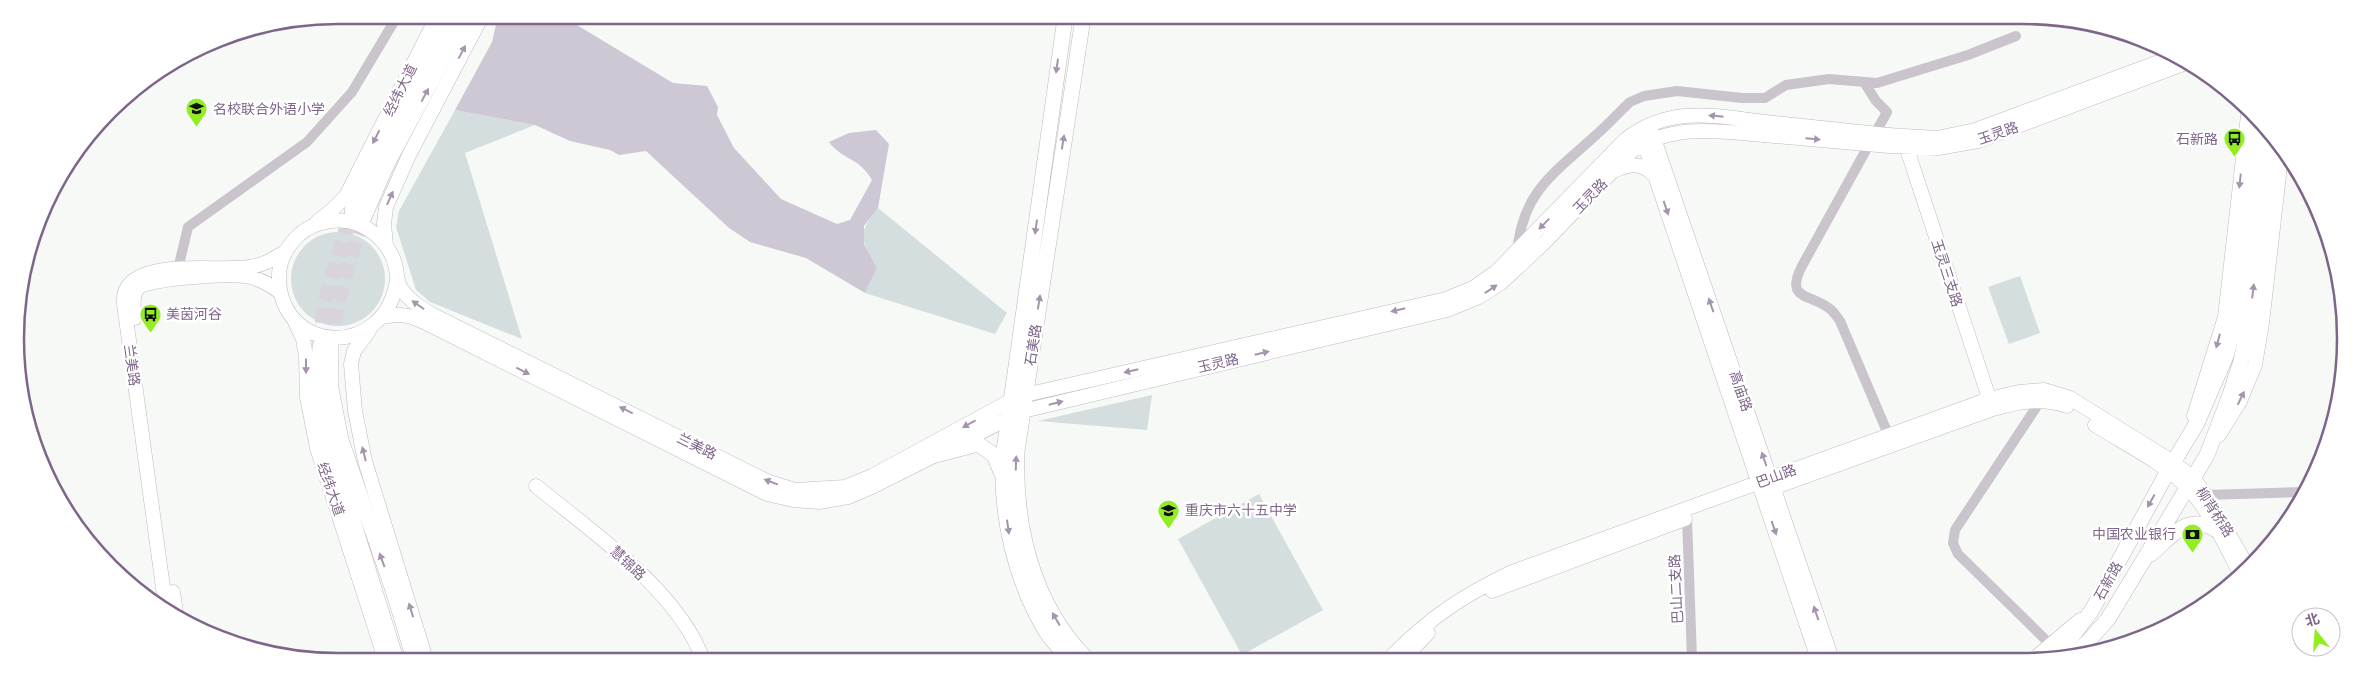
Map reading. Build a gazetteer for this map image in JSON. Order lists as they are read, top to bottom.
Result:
{
  "streets": {
    "main road": ["经纬大道", "石美路", "石新路"],
    "street": [
      "玉灵路",
      "玉灵三支路",
      "兰美路",
      "高庙路",
      "巴山路",
      "柳背桥路",
      "慧锦路",
      "巴山二支路"
    ]
  },
  "crossings": [
    ["经纬大道", "兰美路"],
    ["玉灵路", "玉灵三支路"],
    ["玉灵路", "石美路"],
    ["玉灵路", "兰美路"],
    ["玉灵路", "高庙路"],
    ["玉灵三支路", "巴山路"],
    ["石美路", "兰美路"],
    ["高庙路", "巴山路"],
    ["巴山路", "柳背桥路"],
    ["巴山路", "石新路"],
    ["巴山路", "巴山二支路"],
    ["柳背桥路", "石新路"]
  ],
  "places": {
    "school or university": ["名校联合外语小学", "重庆市六十五中学"],
    "bus stop": ["石新路", "美茵河谷"],
    "bank": ["中国农业银行"]
  },
  "north": "top"
}
